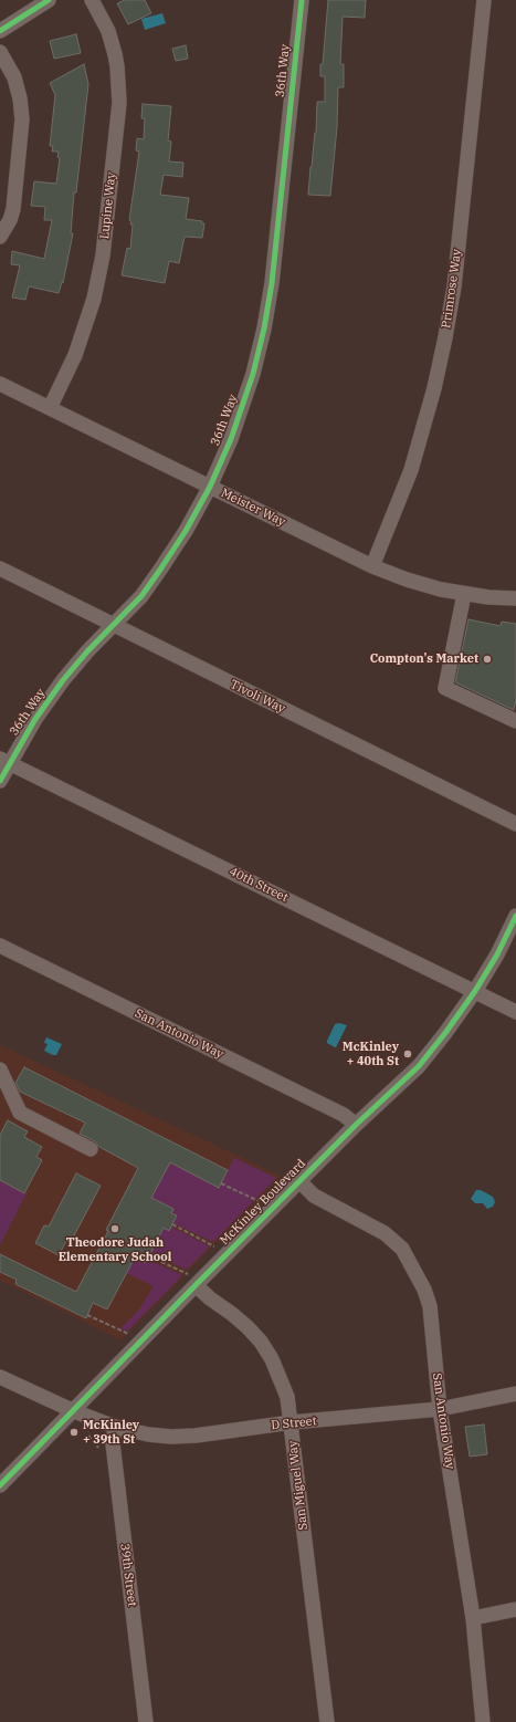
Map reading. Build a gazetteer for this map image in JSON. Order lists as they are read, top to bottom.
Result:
{
  "streets": {
    "street": [
      "36th Way",
      "Lupine Way",
      "Primrose Way",
      "Meister Way",
      "Tivoli Way",
      "40th Street",
      "San Antonio Way",
      "McKinley Boulevard",
      "D Street",
      "San Miguel Way",
      "39th Street"
    ]
  },
  "crossings": [
    ["36th Way", "Meister Way"],
    ["36th Way", "Tivoli Way"],
    ["36th Way", "40th Street"],
    ["Lupine Way", "Meister Way"],
    ["Primrose Way", "Meister Way"],
    ["40th Street", "McKinley Boulevard"],
    ["San Antonio Way", "McKinley Boulevard"],
    ["San Antonio Way", "D Street"],
    ["McKinley Boulevard", "D Street"],
    ["McKinley Boulevard", "San Miguel Way"],
    ["D Street", "San Miguel Way"],
    ["D Street", "39th Street"]
  ],
  "places": [
    "Compton's Market",
    "McKinley + 40th St",
    "Theodore Judah Elementary School",
    "McKinley + 39th St"
  ]
}
